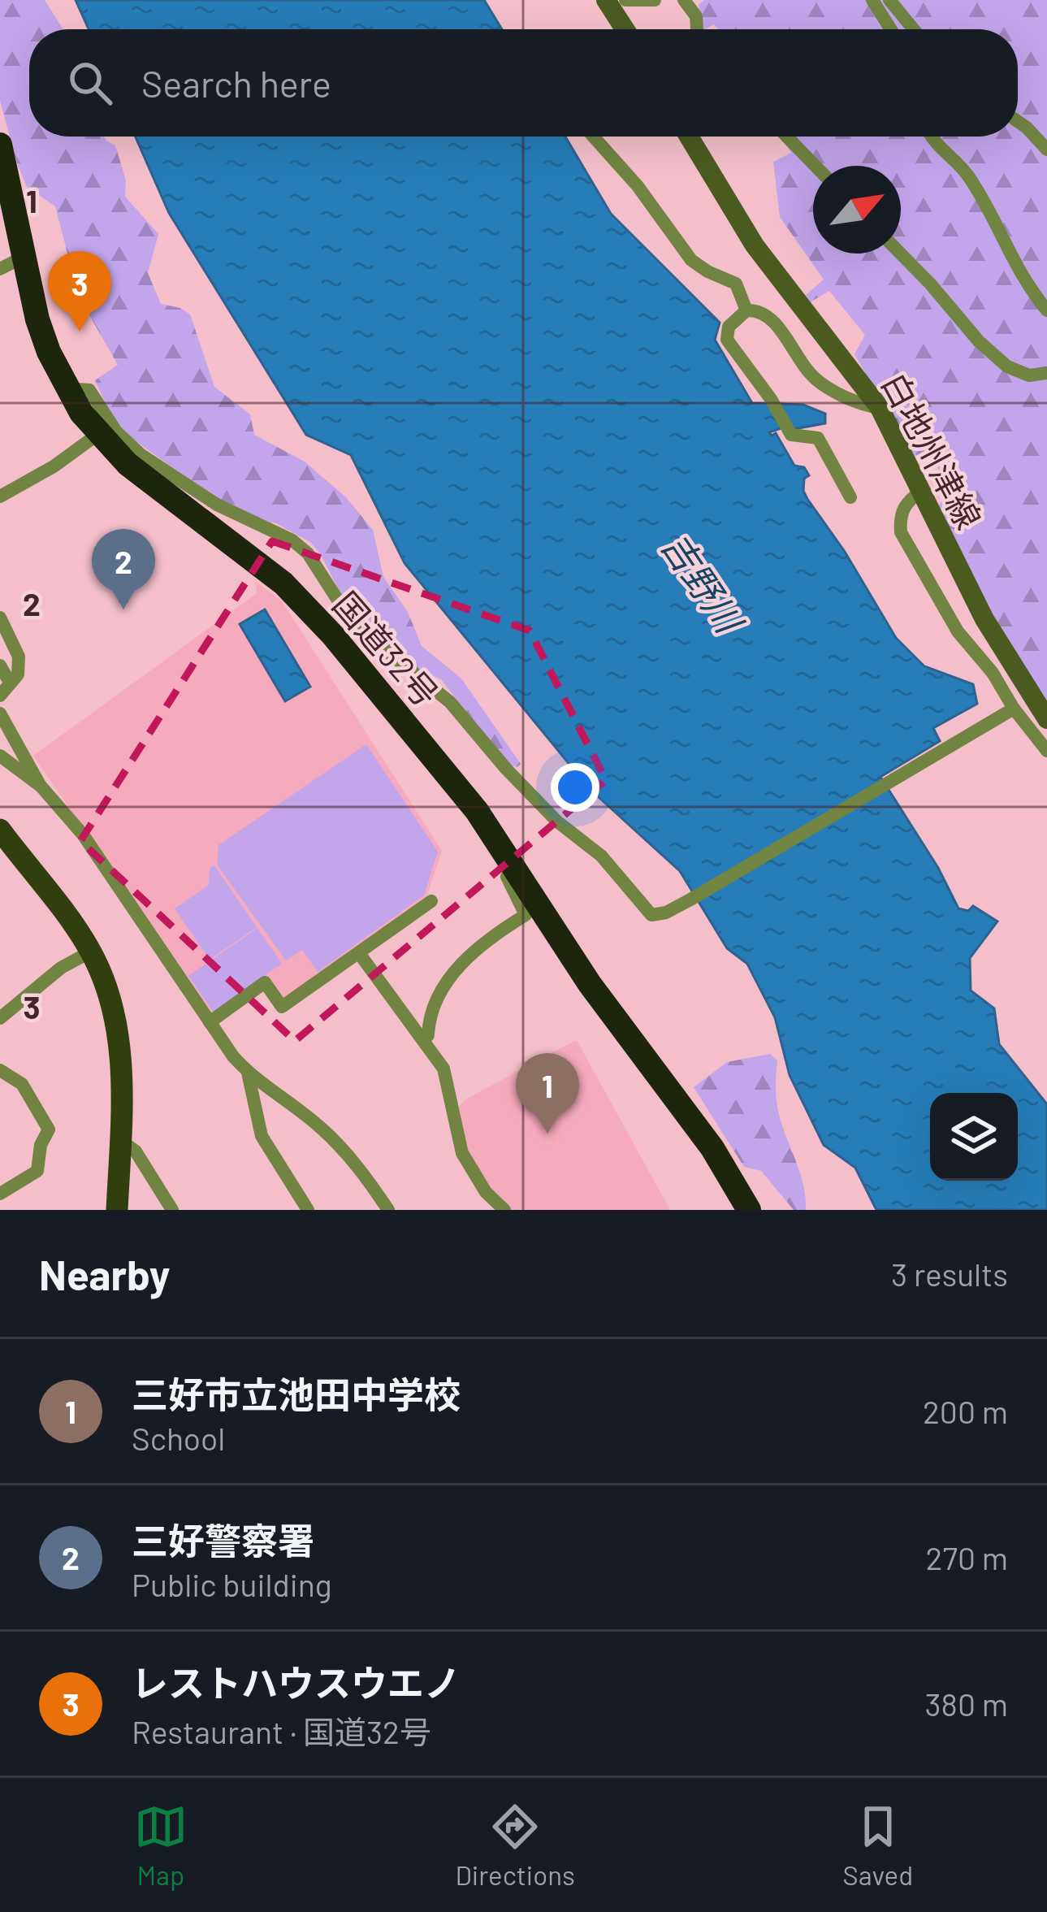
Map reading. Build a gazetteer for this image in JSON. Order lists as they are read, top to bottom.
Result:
{
  "streets": {
    "highway": ["国道32号"],
    "main road": ["白地州津線"]
  },
  "water": ["吉野川"],
  "north": "top right",
  "page": {
    "search": "Search here",
    "pins": ["3", "2", "1"],
    "heading": ["Nearby", "3 results"],
    "list": [
      {
        "mark": "1",
        "name": "三好市立池田中学校",
        "note": "School",
        "value": "200 m"
      },
      {
        "mark": "2",
        "name": "三好警察署",
        "note": "Public building",
        "value": "270 m"
      },
      {
        "mark": "3",
        "name": "レストハウスウエノ",
        "note": "Restaurant · 国道32号",
        "value": "380 m"
      }
    ],
    "nav": ["Map", "Directions", "Saved"]
  },
  "grid": {
    "rows": ["1", "2", "3"]
  }
}
